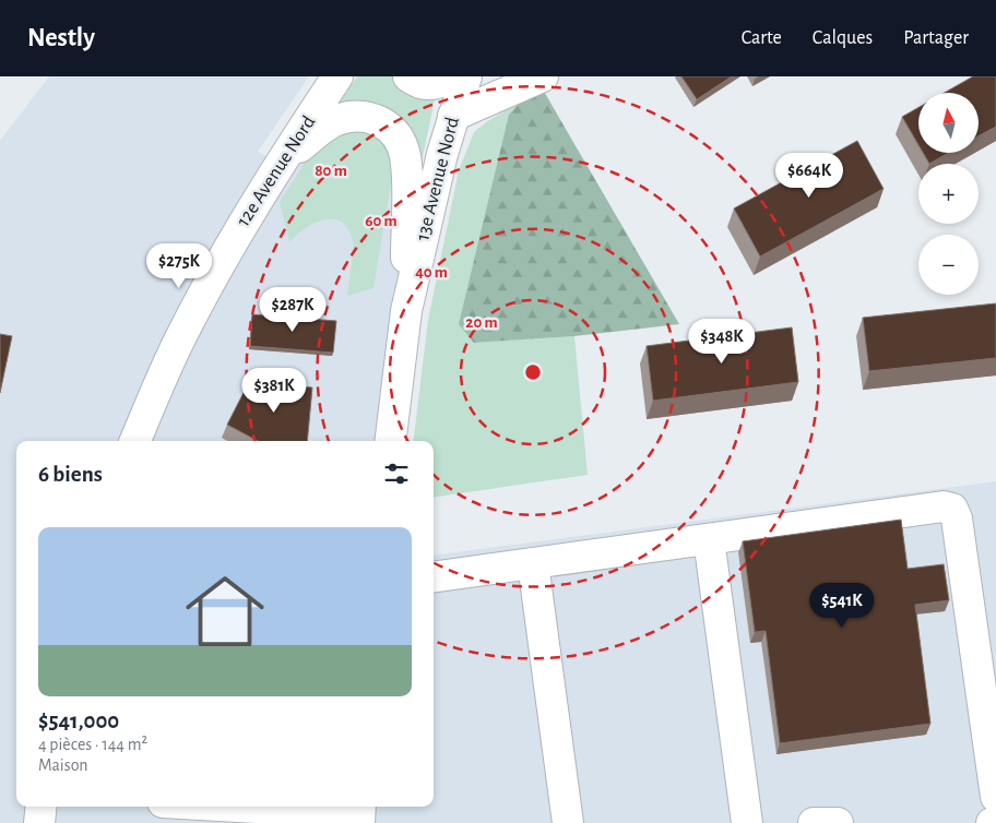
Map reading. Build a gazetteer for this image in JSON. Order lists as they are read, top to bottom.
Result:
{
  "streets": {
    "main road": ["12e Avenue Nord", "13e Avenue Nord"]
  },
  "north": "top",
  "page": {
    "header": "Nestly",
    "nav": ["Carte", "Calques", "Partager"],
    "map_buttons": ["+", "−"],
    "price": [
      "$664K",
      "$275K",
      "$287K",
      "$348K",
      "$381K",
      "$541K"
    ],
    "heading": "6 biens",
    "list": [
      {
        "name": "$541,000",
        "note": "4 pièces · 144 m² · Maison"
      }
    ]
  },
  "rings": [
    "80 m",
    "60 m",
    "40 m",
    "20 m"
  ]
}
